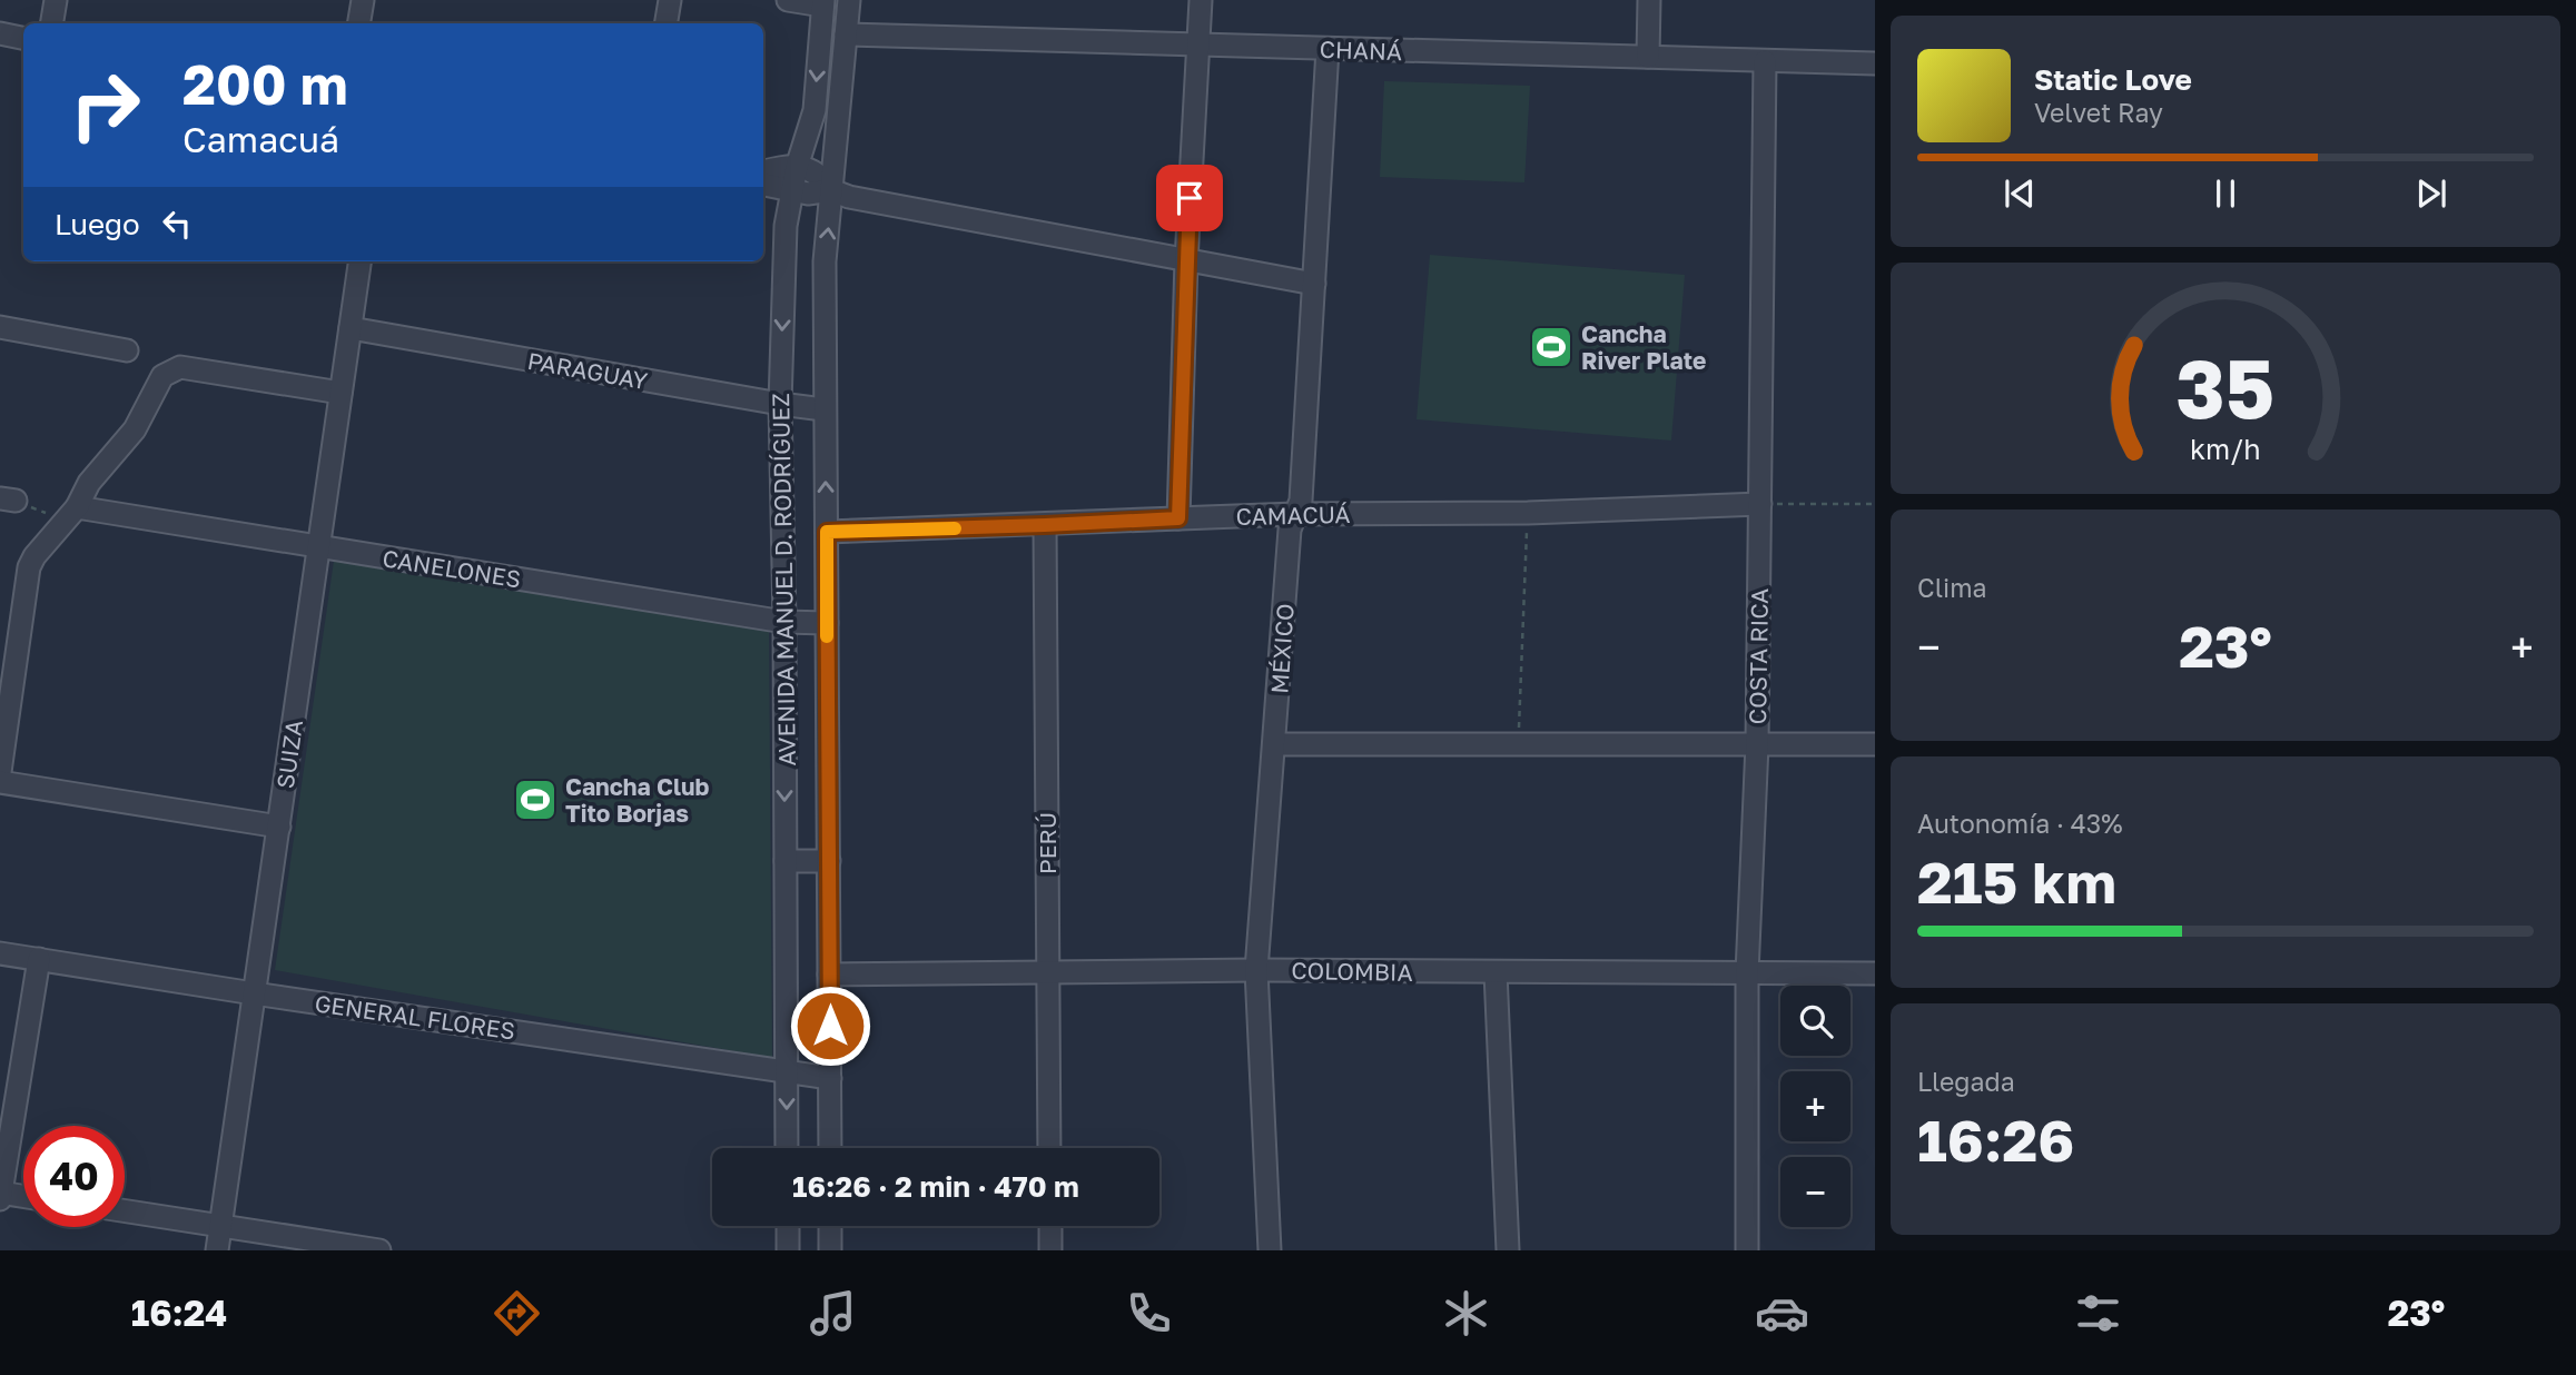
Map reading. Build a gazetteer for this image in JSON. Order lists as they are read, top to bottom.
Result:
{
  "streets": {
    "street": [
      "CHANÁ",
      "PARAGUAY",
      "CAMACUÁ",
      "CANELONES",
      "AVENIDA MANUEL D. RODRÍGUEZ",
      "MÉXICO",
      "COSTA RICA",
      "SUIZA",
      "PERÚ",
      "COLOMBIA",
      "GENERAL FLORES"
    ]
  },
  "crossings": [
    ["CHANÁ", "AVENIDA MANUEL D. RODRÍGUEZ"],
    ["CHANÁ", "MÉXICO"],
    ["CHANÁ", "COSTA RICA"],
    ["PARAGUAY", "AVENIDA MANUEL D. RODRÍGUEZ"],
    ["PARAGUAY", "SUIZA"],
    ["CAMACUÁ", "AVENIDA MANUEL D. RODRÍGUEZ"],
    ["CAMACUÁ", "MÉXICO"],
    ["CAMACUÁ", "COSTA RICA"],
    ["CAMACUÁ", "PERÚ"],
    ["CANELONES", "AVENIDA MANUEL D. RODRÍGUEZ"],
    ["CANELONES", "SUIZA"],
    ["AVENIDA MANUEL D. RODRÍGUEZ", "COLOMBIA"],
    ["AVENIDA MANUEL D. RODRÍGUEZ", "GENERAL FLORES"],
    ["MÉXICO", "COLOMBIA"],
    ["COSTA RICA", "COLOMBIA"],
    ["SUIZA", "GENERAL FLORES"],
    ["PERÚ", "COLOMBIA"]
  ],
  "places": {
    "sports": ["Cancha River Plate", "Cancha Club Tito Borjas"]
  },
  "page": {
    "turn": ["200 m", "Camacuá"],
    "song": ["Static Love", "Velvet Ray"],
    "then": "Luego",
    "tile": [
      "Clima",
      ["Autonomía · 43%", "215 km"],
      ["Llegada", "16:26"]
    ],
    "heat": ["−", "23°", "+"],
    "map_buttons": ["+", "−"],
    "limit": "40",
    "trip": "16:26 · 2 min · 470 m",
    "tabs": ["16:24", "23°"],
    "gauge": ["35", "km/h"]
  }
}
